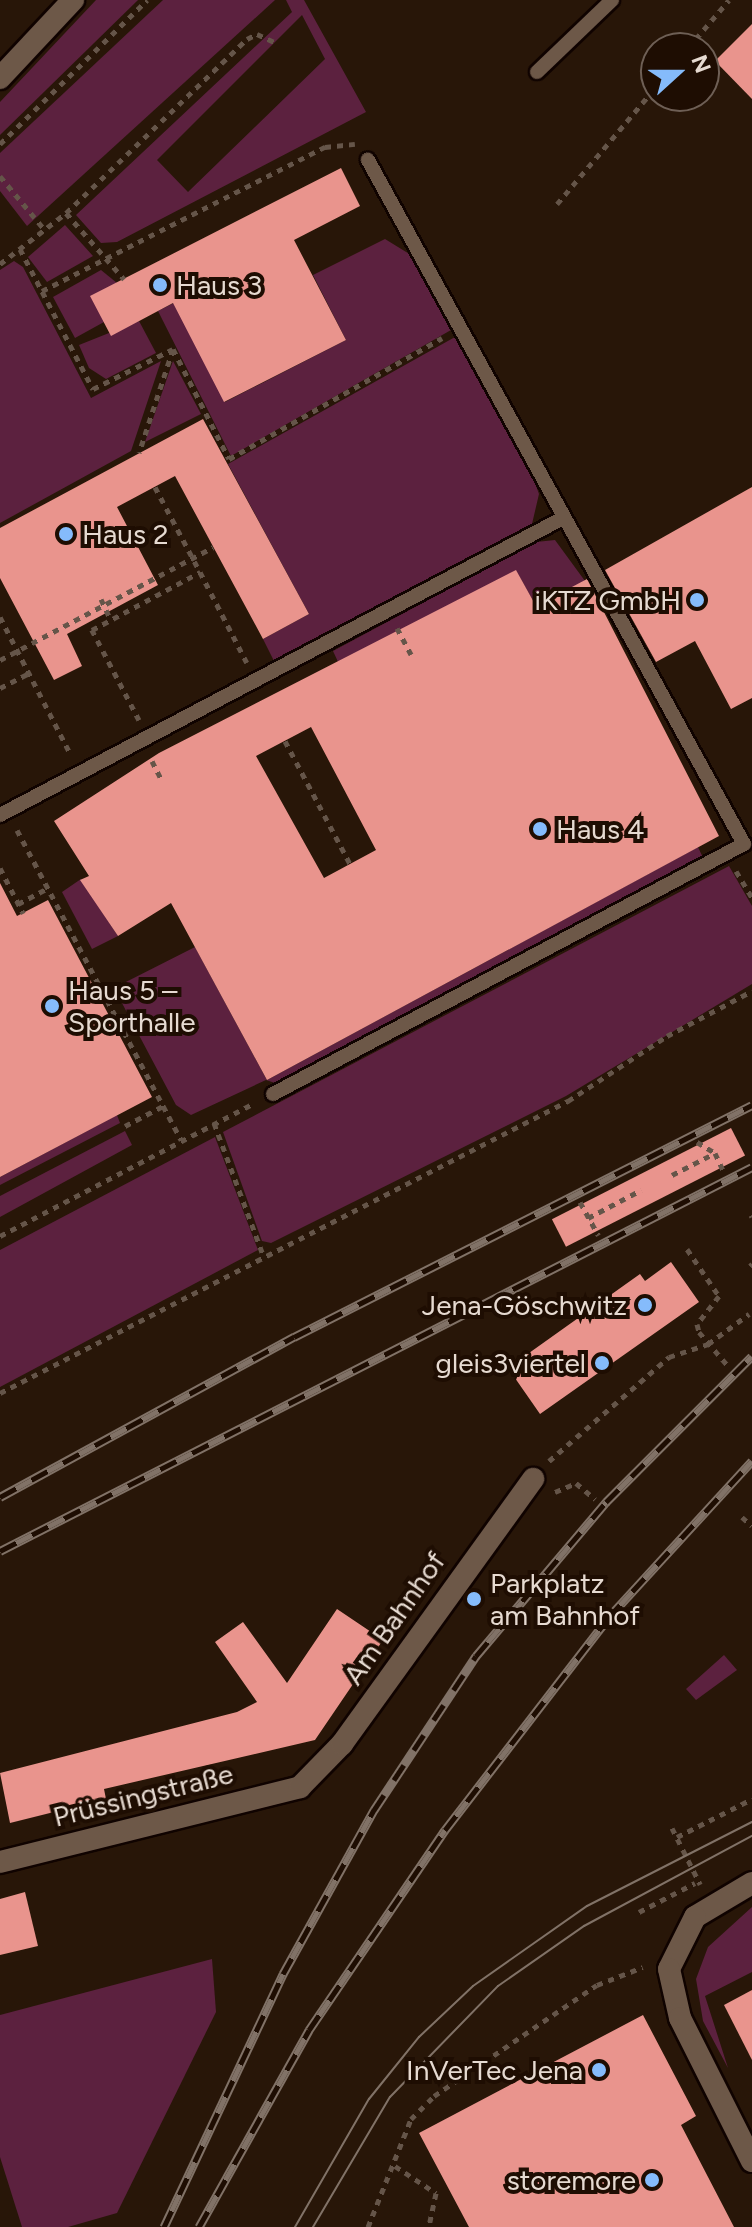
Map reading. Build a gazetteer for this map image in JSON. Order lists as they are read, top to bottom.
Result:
{
  "streets": {
    "street": ["Am Bahnhof", "Prüssingstraße"]
  },
  "crossings": [
    ["Am Bahnhof", "Prüssingstraße"]
  ],
  "places": [
    "Haus 3",
    "Haus 2",
    "iKTZ GmbH",
    "Haus 4",
    "Haus 5 – Sporthalle",
    "Jena-Göschwitz",
    "gleis3viertel",
    "Parkplatz am Bahnhof",
    "InVerTec Jena",
    "storemore"
  ],
  "north": "right"
}
